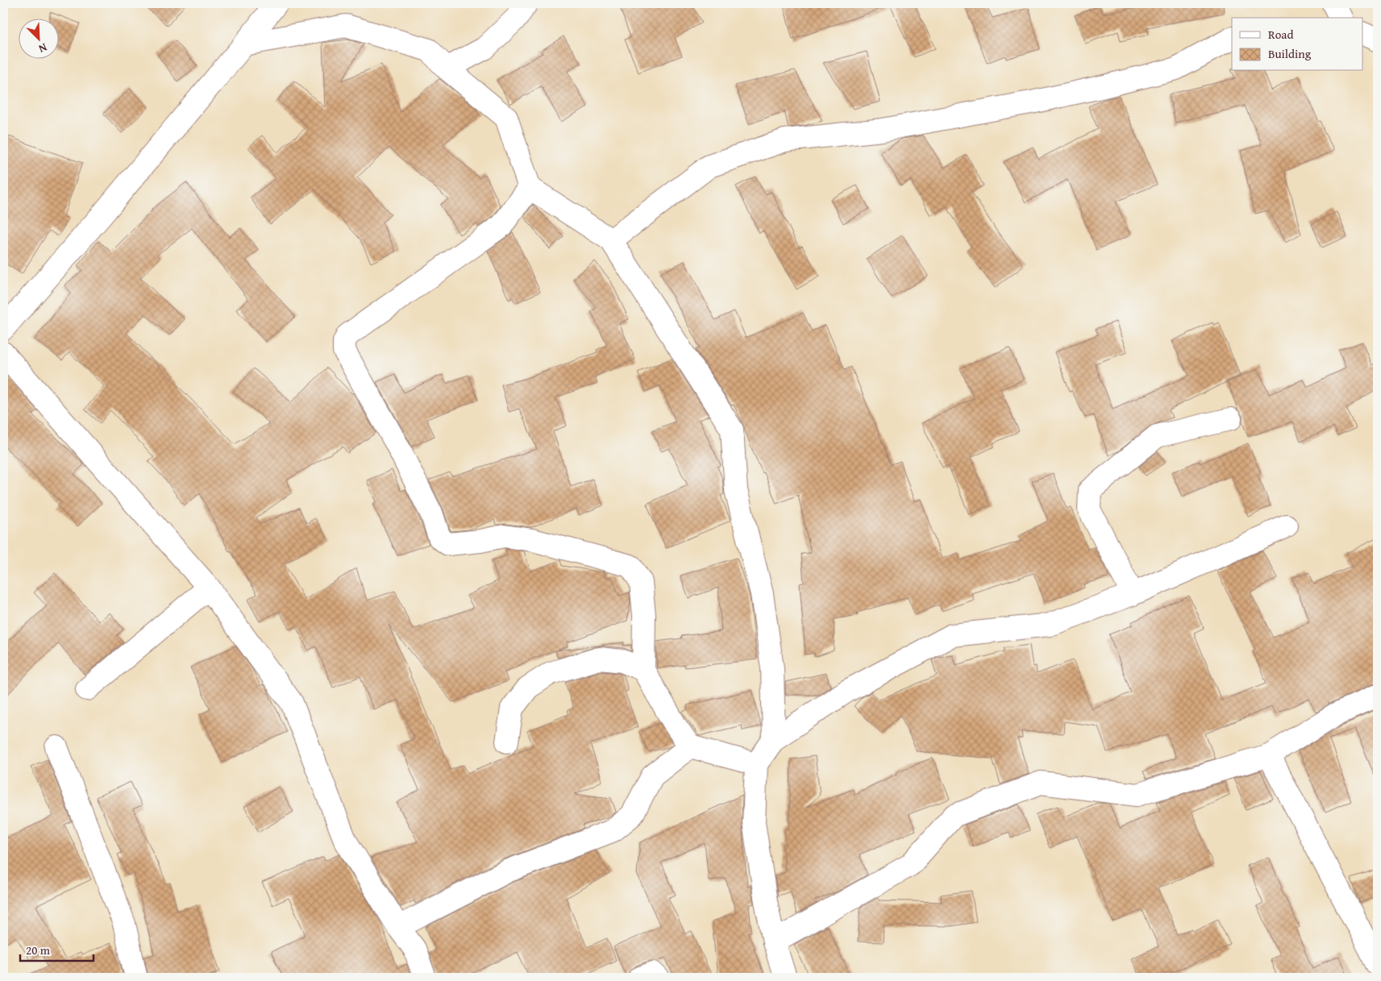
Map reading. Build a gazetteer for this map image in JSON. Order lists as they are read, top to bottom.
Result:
{
  "legend": ["Road", "Building"],
  "scale_bar": "20 m",
  "north": "bottom right"
}
